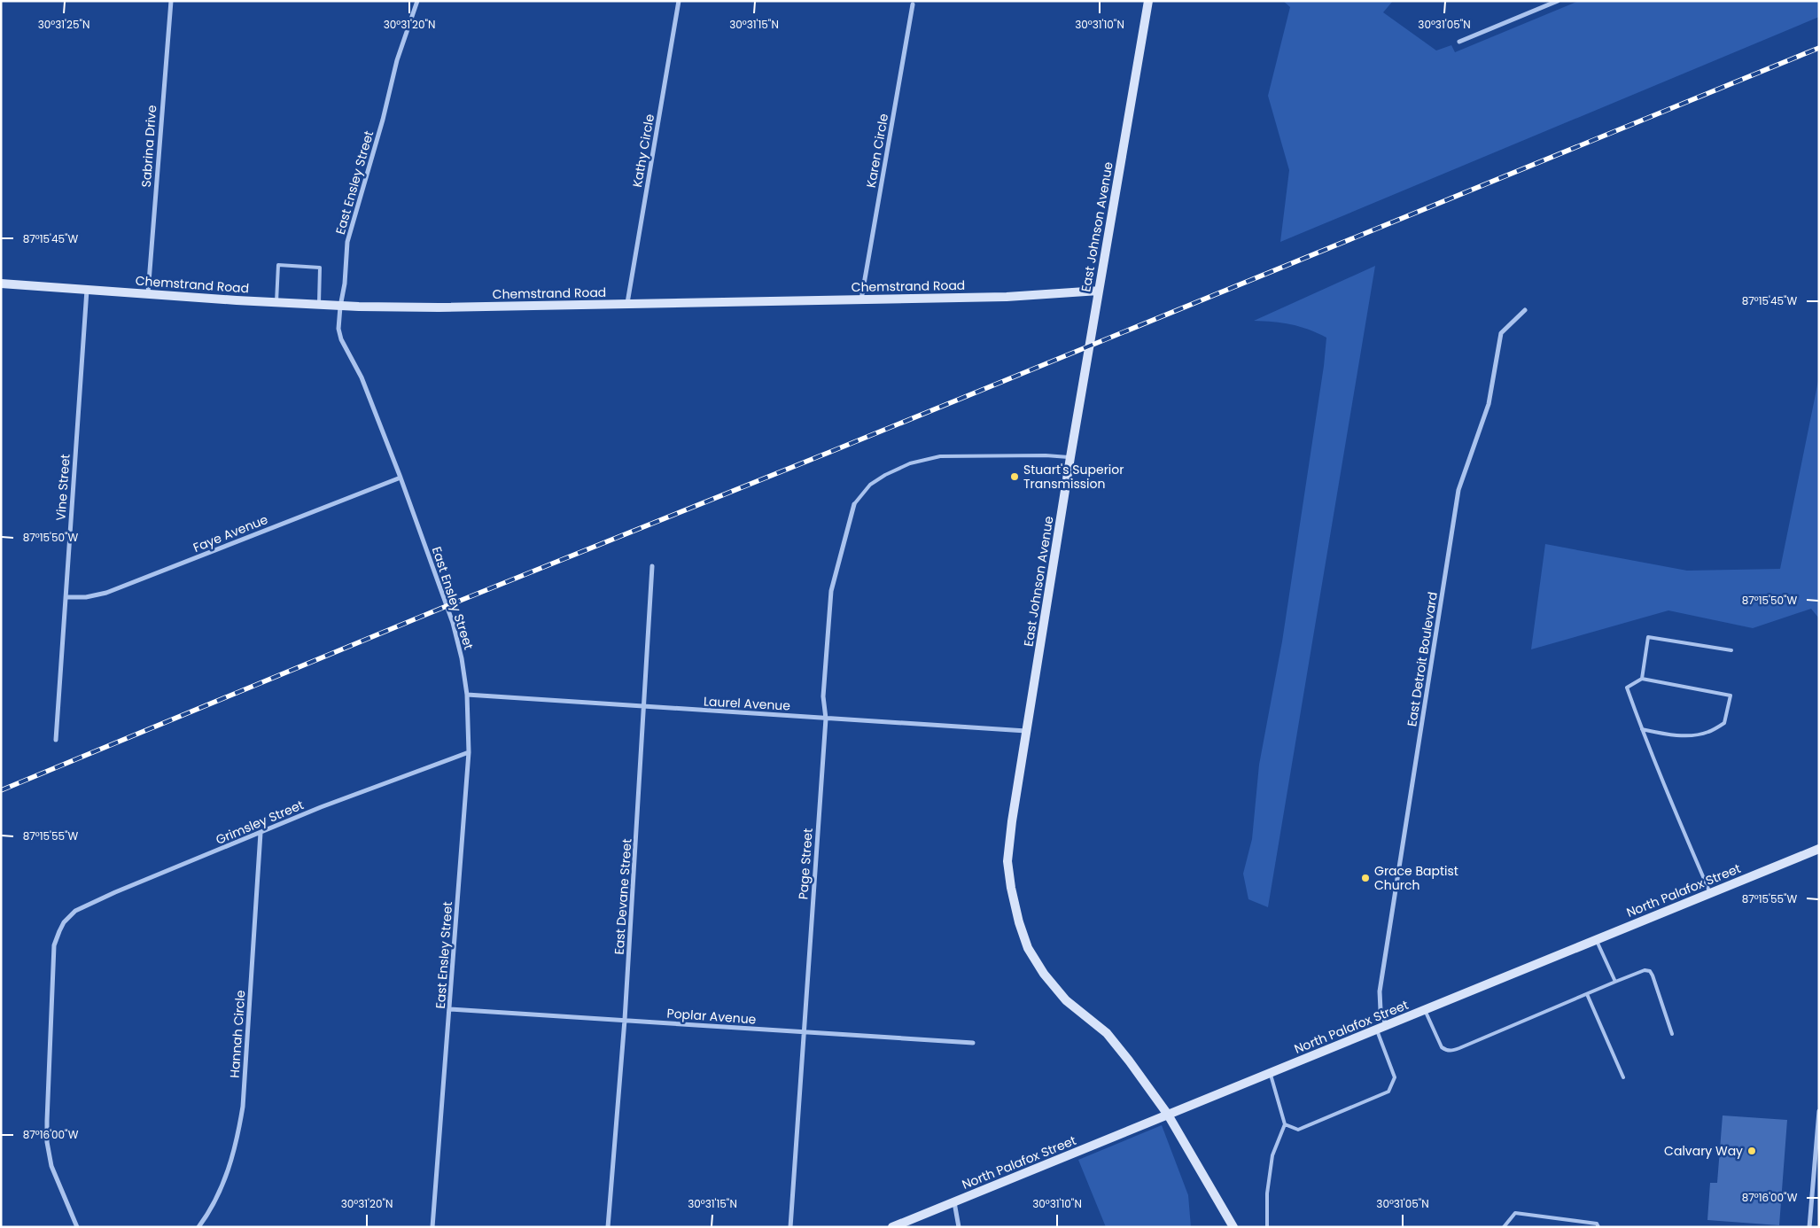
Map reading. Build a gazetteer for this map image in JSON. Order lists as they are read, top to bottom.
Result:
{
  "streets": {
    "main road": ["East Johnson Avenue", "Chemstrand Road", "North Palafox Street"],
    "street": [
      "Sabrina Drive",
      "Kathy Circle",
      "Karen Circle",
      "East Ensley Street",
      "Vine Street",
      "Faye Avenue",
      "East Detroit Boulevard",
      "Laurel Avenue",
      "Grimsley Street",
      "Page Street",
      "East Devane Street",
      "Poplar Avenue",
      "Hannah Circle"
    ]
  },
  "crossings": [
    ["Sabrina Drive", "Chemstrand Road"],
    ["Kathy Circle", "Chemstrand Road"],
    ["Karen Circle", "Chemstrand Road"],
    ["East Ensley Street", "Chemstrand Road"],
    ["East Ensley Street", "Faye Avenue"],
    ["East Ensley Street", "Laurel Avenue"],
    ["East Ensley Street", "Grimsley Street"],
    ["East Ensley Street", "Poplar Avenue"],
    ["East Johnson Avenue", "Chemstrand Road"],
    ["East Johnson Avenue", "Laurel Avenue"],
    ["East Johnson Avenue", "North Palafox Street"],
    ["Chemstrand Road", "Vine Street"],
    ["Vine Street", "Faye Avenue"],
    ["East Detroit Boulevard", "North Palafox Street"],
    ["Laurel Avenue", "Page Street"],
    ["Laurel Avenue", "East Devane Street"],
    ["Grimsley Street", "Hannah Circle"],
    ["Page Street", "Poplar Avenue"],
    ["East Devane Street", "Poplar Avenue"]
  ],
  "places": ["Stuart's Superior Transmission", "Grace Baptist Church", "Calvary Way"],
  "coordinates": [
    "30°31'25\"N",
    "30°31'20\"N",
    "30°31'15\"N",
    "30°31'10\"N",
    "30°31'05\"N",
    "87°15'45\"W",
    "87°15'50\"W",
    "87°15'55\"W",
    "87°16'00\"W"
  ]
}
